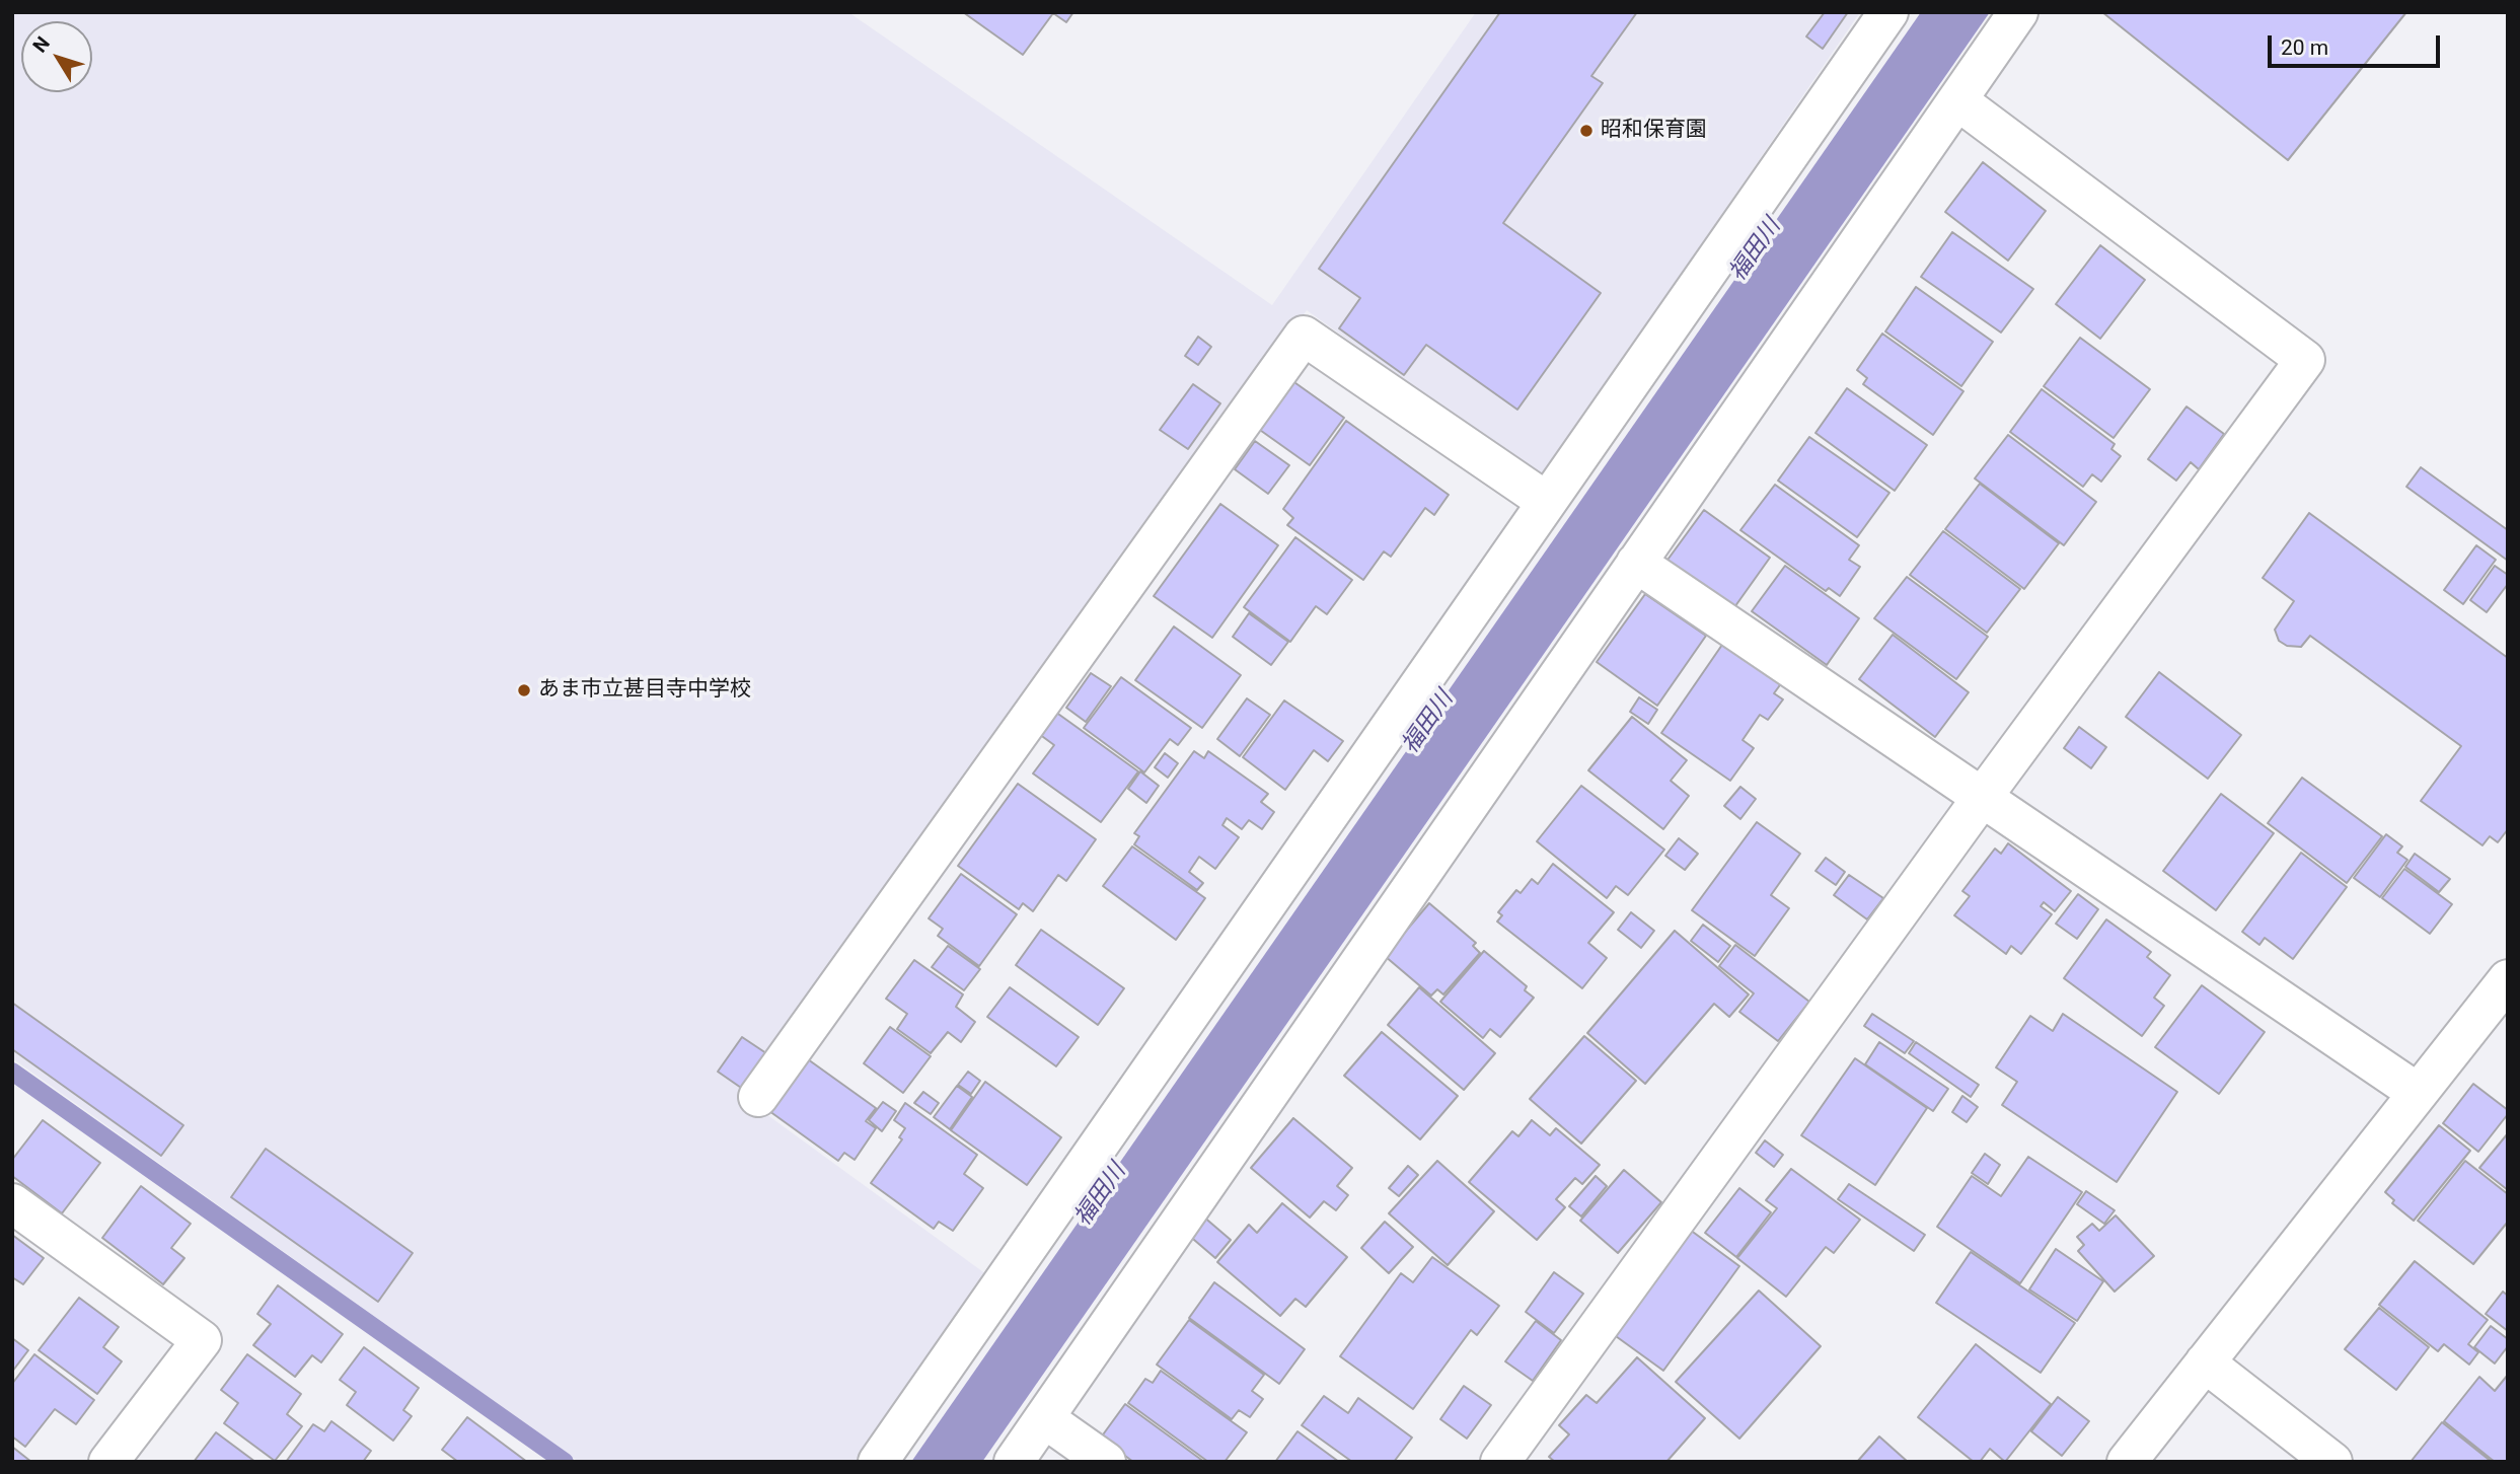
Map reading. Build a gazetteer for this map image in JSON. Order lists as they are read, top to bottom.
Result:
{
  "water": ["福田川"],
  "places": ["昭和保育園", "あま市立甚目寺中学校"],
  "scale_bar": "20 m",
  "north": "top left"
}
